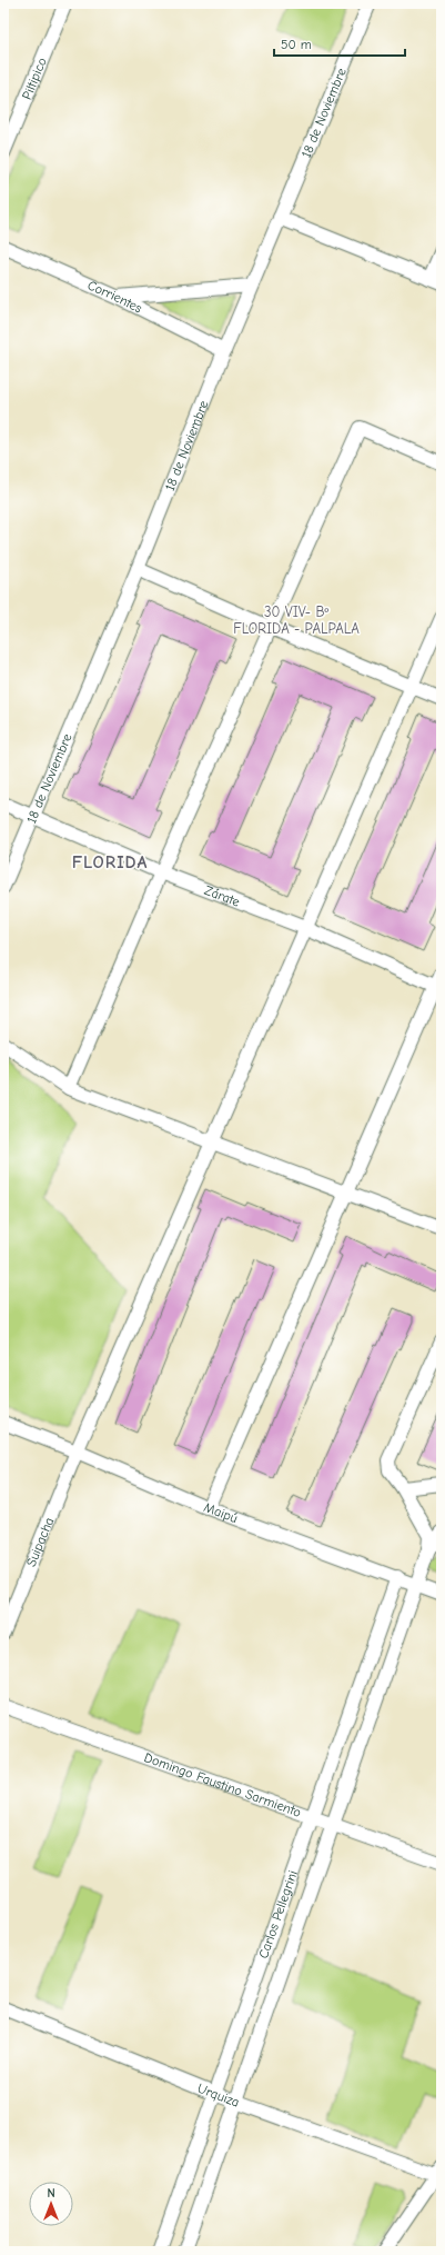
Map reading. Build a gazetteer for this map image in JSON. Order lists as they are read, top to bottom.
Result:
{
  "streets": {
    "street": [
      "Piltipico",
      "18 de Noviembre",
      "Corrientes",
      "Zárate",
      "Maipú",
      "Suipacha",
      "Domingo Faustino Sarmiento",
      "Carlos Pellegrini",
      "Urquiza"
    ]
  },
  "crossings": [
    ["18 de Noviembre", "Corrientes"],
    ["18 de Noviembre", "Zárate"],
    ["Zárate", "Suipacha"],
    ["Maipú", "Suipacha"],
    ["Maipú", "Carlos Pellegrini"],
    ["Domingo Faustino Sarmiento", "Carlos Pellegrini"],
    ["Carlos Pellegrini", "Urquiza"]
  ],
  "districts": ["30 VIV- Bº FLORIDA - PALPALA", "FLORIDA"],
  "scale_bar": "50 m",
  "north": "top"
}
